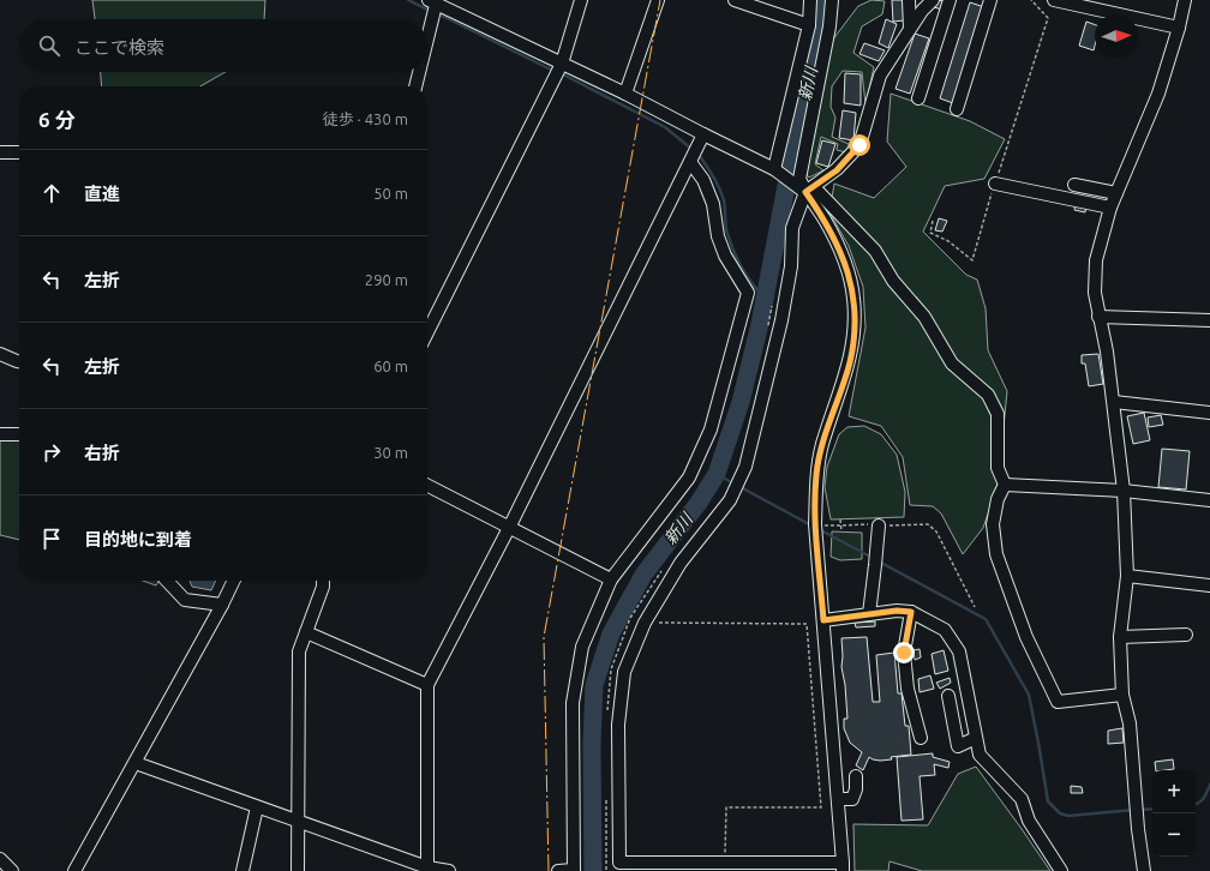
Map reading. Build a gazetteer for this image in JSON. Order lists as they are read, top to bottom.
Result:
{
  "water": ["新川"],
  "north": "right",
  "page": {
    "search": "ここで検索",
    "heading": ["6 分", "徒歩 · 430 m"],
    "list": [
      ["直進", "50 m"],
      ["左折", "290 m"],
      ["左折", "60 m"],
      ["右折", "30 m"],
      "目的地に到着"
    ],
    "map_buttons": ["+", "−"]
  }
}
